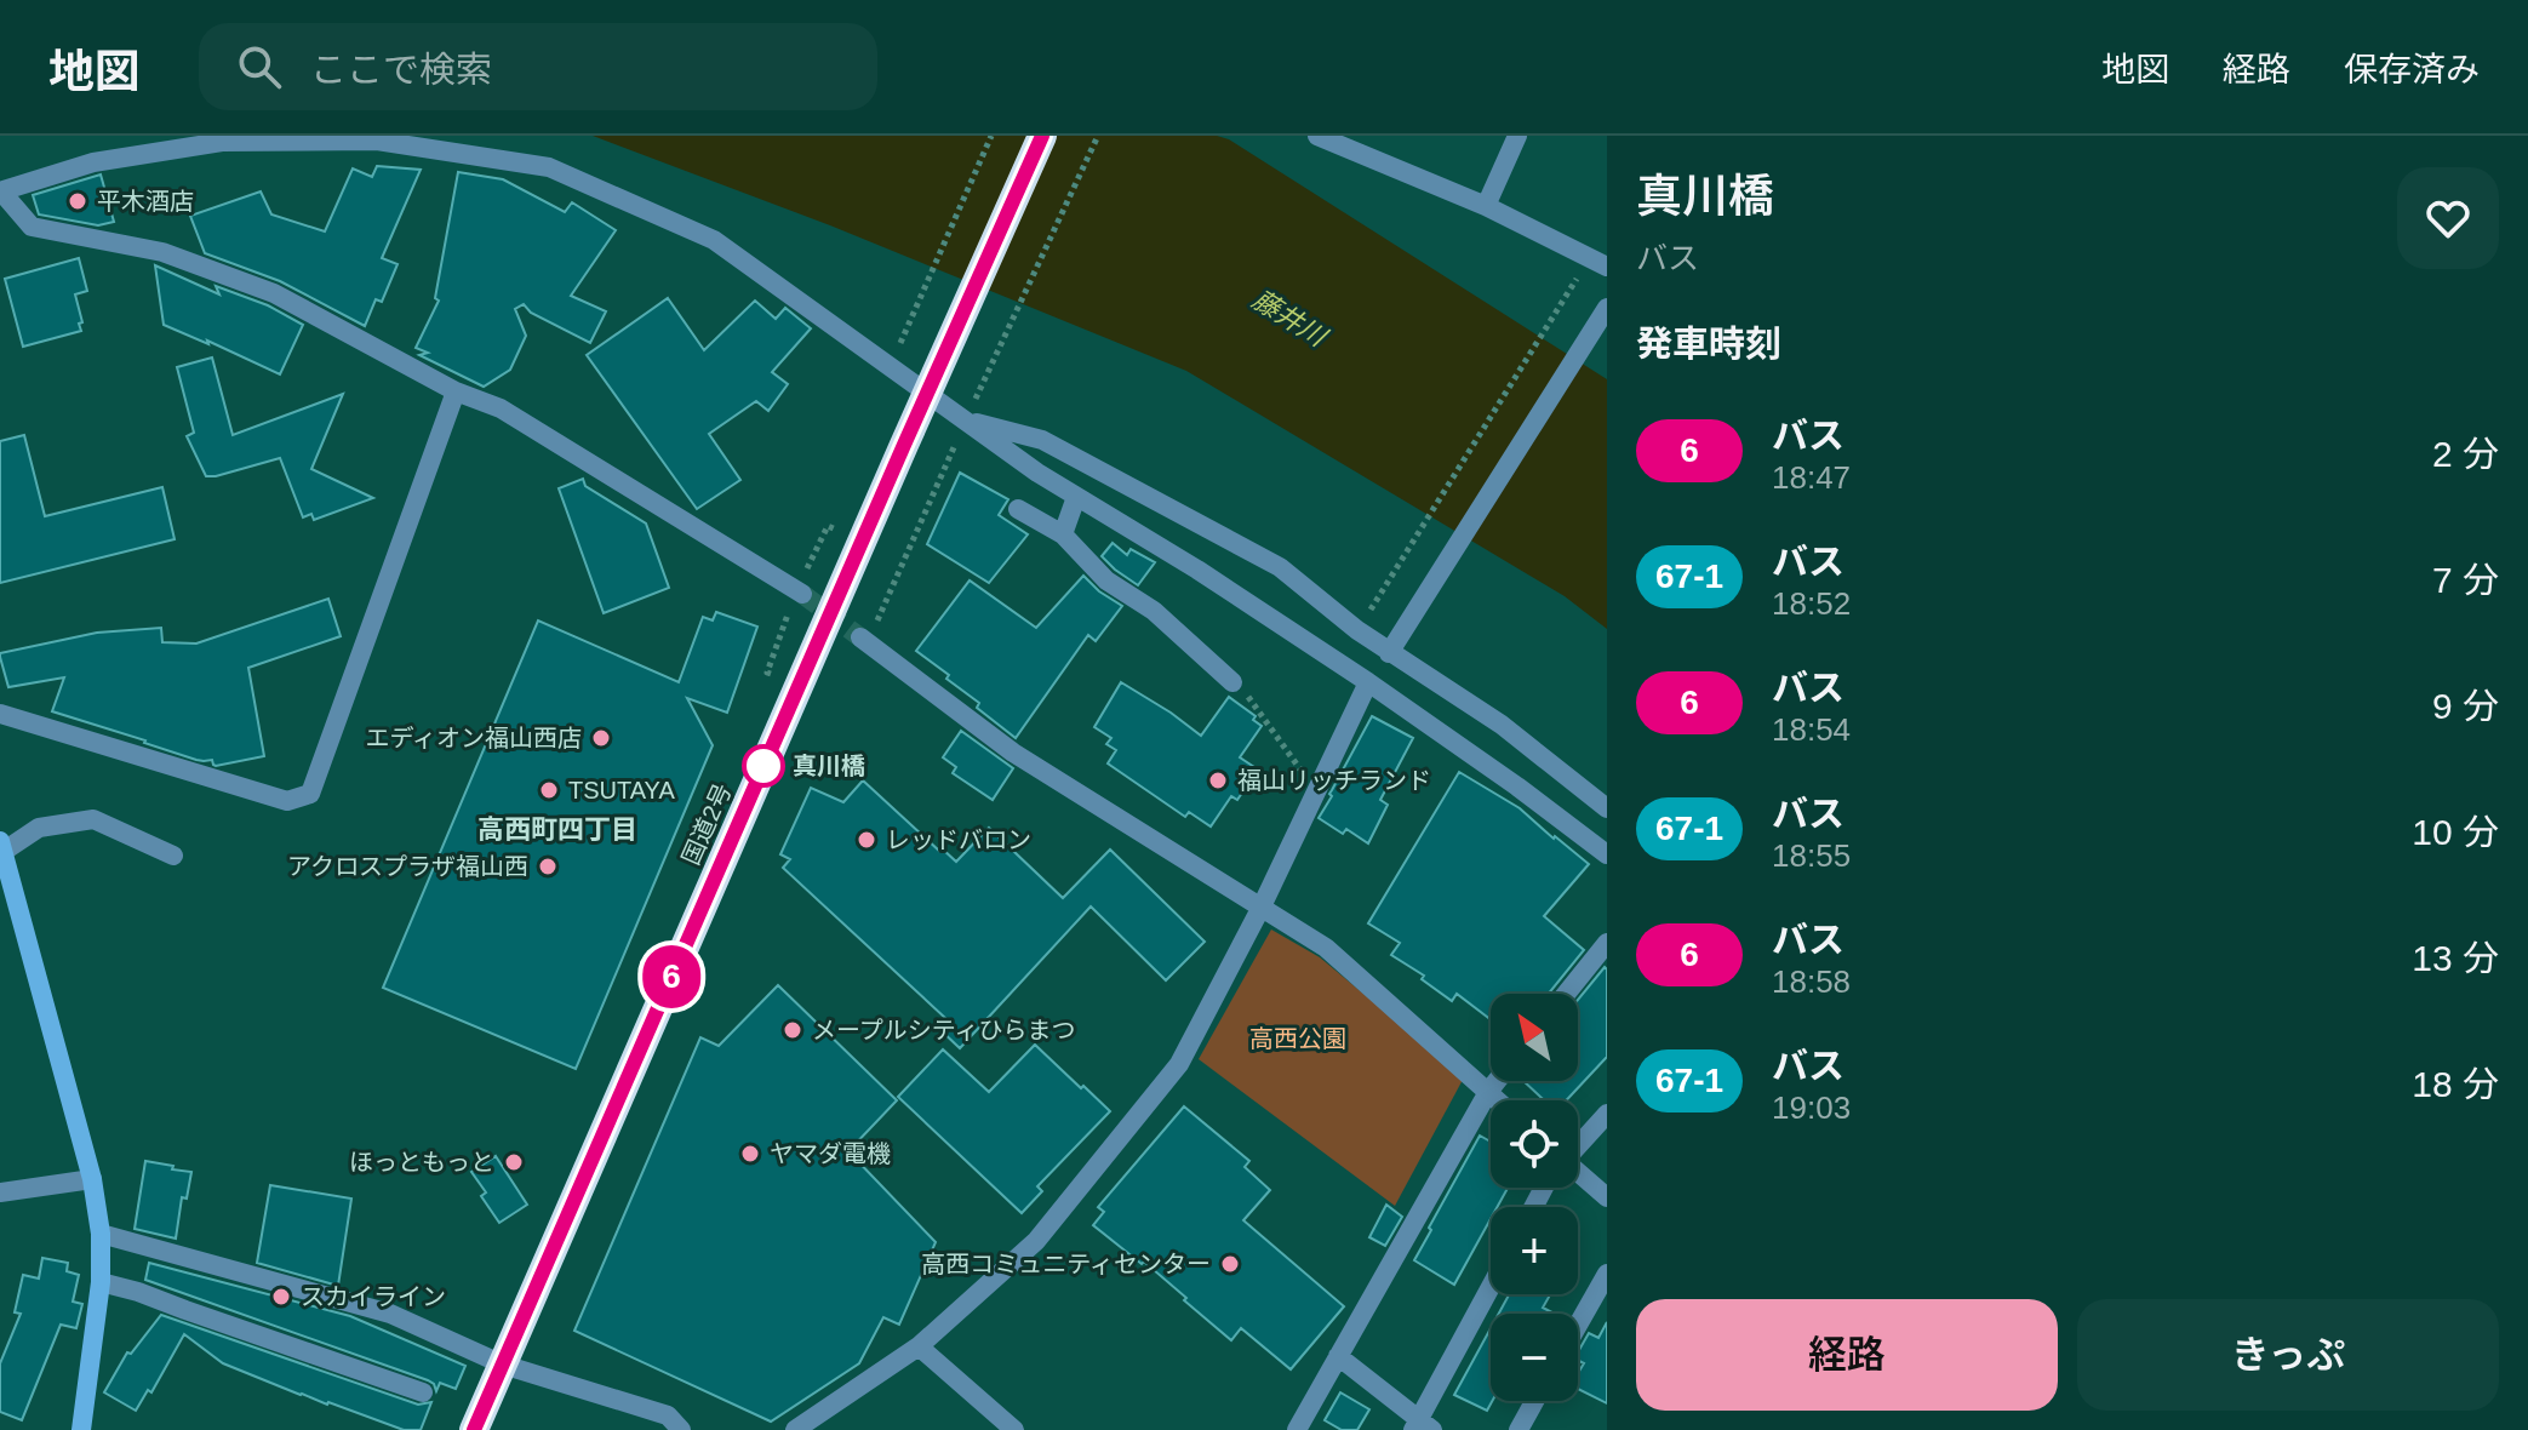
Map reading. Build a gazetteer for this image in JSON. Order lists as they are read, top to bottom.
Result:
{
  "streets": {
    "highway": ["国道2号"]
  },
  "districts": ["高西町四丁目"],
  "water": ["藤井川"],
  "parks": ["高西公園"],
  "places": [
    "平木酒店",
    "エディオン福山西店",
    "真川橋",
    "福山リッチランド",
    "TSUTAYA",
    "レッドバロン",
    "アクロスプラザ福山西",
    "メープルシティひらまつ",
    "ヤマダ電機",
    "ほっともっと",
    "高西コミュニティセンター",
    "スカイライン"
  ],
  "lines": ["bus line 6"],
  "north": "top left",
  "page": {
    "header": "地図",
    "search": "ここで検索",
    "nav": ["地図", "経路", "保存済み"],
    "on_map": "6",
    "heading": [
      ["真川橋", "バス"],
      "発車時刻"
    ],
    "list": [
      {
        "mark": "6",
        "name": "バス",
        "note": "18:47",
        "value": "2 分"
      },
      {
        "mark": "67-1",
        "name": "バス",
        "note": "18:52",
        "value": "7 分"
      },
      {
        "mark": "6",
        "name": "バス",
        "note": "18:54",
        "value": "9 分"
      },
      {
        "mark": "67-1",
        "name": "バス",
        "note": "18:55",
        "value": "10 分"
      },
      {
        "mark": "6",
        "name": "バス",
        "note": "18:58",
        "value": "13 分"
      },
      {
        "mark": "67-1",
        "name": "バス",
        "note": "19:03",
        "value": "18 分"
      }
    ],
    "map_buttons": ["+", "−"],
    "buttons": ["経路", "きっぷ"]
  }
}
